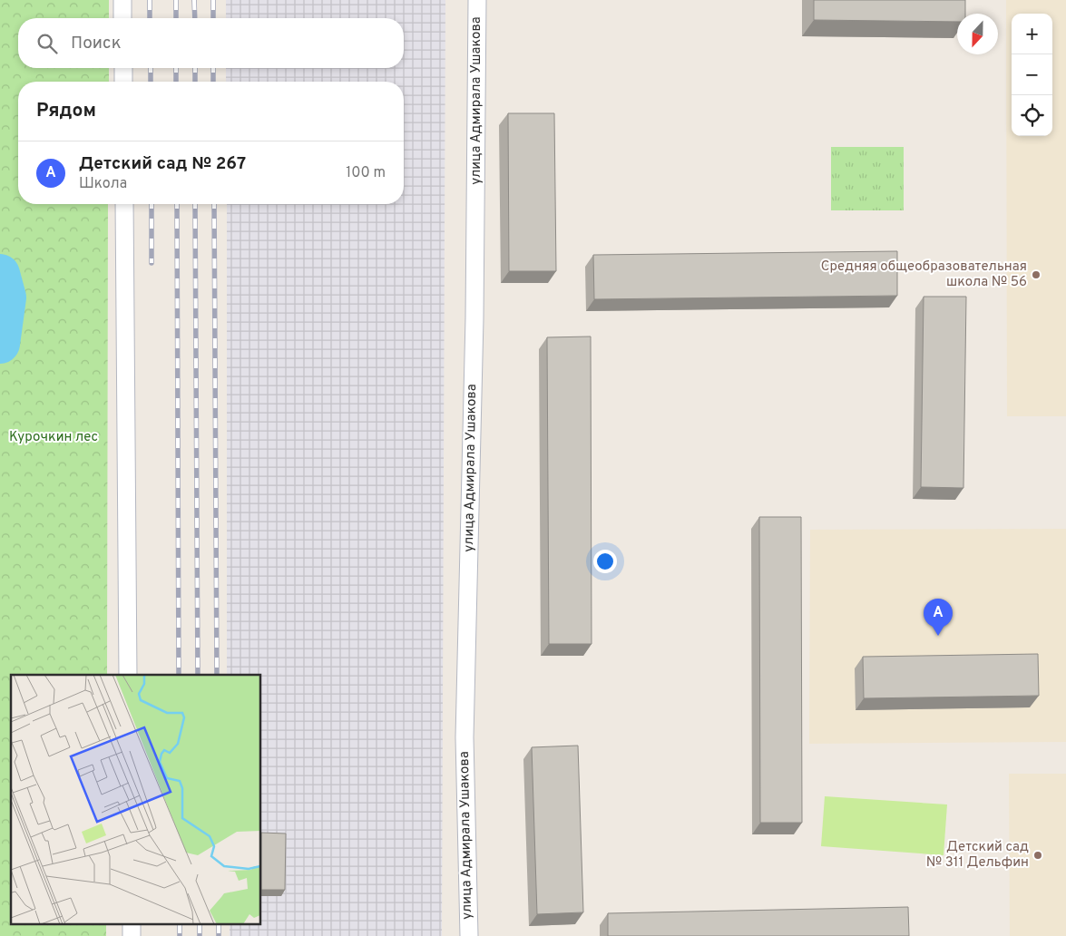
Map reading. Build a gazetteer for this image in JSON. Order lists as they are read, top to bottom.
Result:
{
  "streets": {
    "street": ["улица Адмирала Ушакова"]
  },
  "parks": ["Курочкин лес"],
  "places": ["Средняя общеобразовательная школа № 56", "Детский сад № 311 Дельфин"],
  "north": "bottom",
  "page": {
    "map_buttons": ["+", "−"],
    "search": "Поиск",
    "heading": "Рядом",
    "list": [
      {
        "mark": "A",
        "name": "Детский сад № 267",
        "note": "Школа",
        "value": "100 m"
      }
    ],
    "pins": "A"
  }
}
